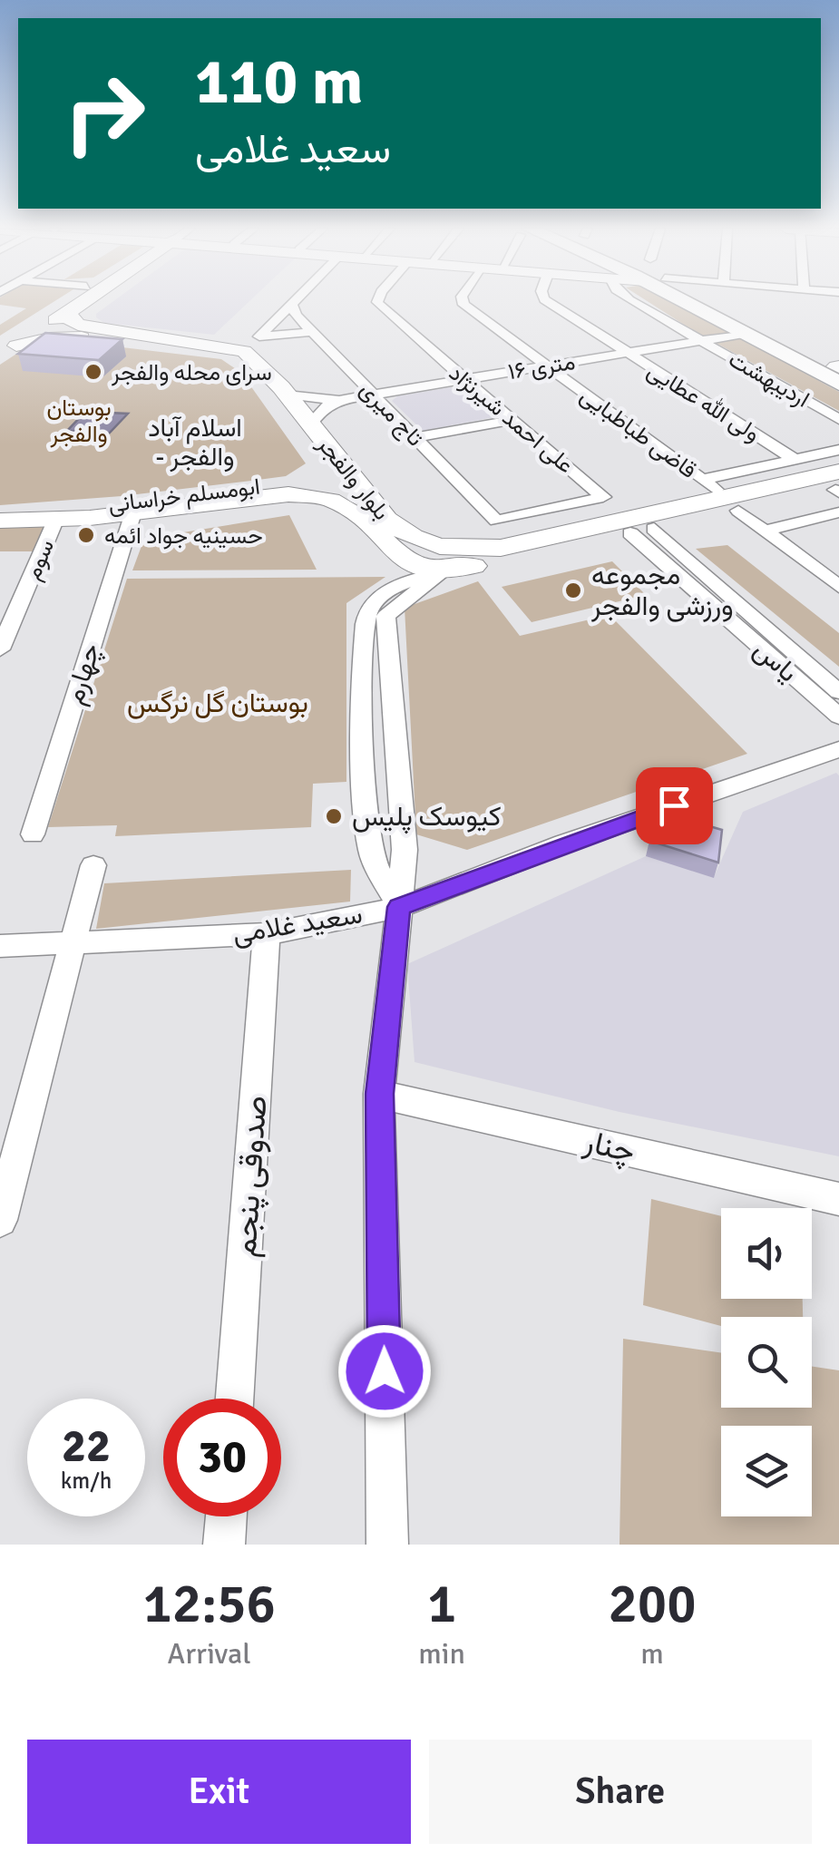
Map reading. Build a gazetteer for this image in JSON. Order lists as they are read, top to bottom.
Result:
{
  "streets": {
    "main road": ["بلوار والفجر", "ابومسلم خراسانی"],
    "street": [
      "۱۶ متری",
      "اردیبهشت",
      "ولی الله عطایی",
      "تاج میری",
      "علی احمد شیرنژاد",
      "قاضی طباطبایی",
      "سوم",
      "یاس",
      "چهارم",
      "سعید غلامی",
      "چنار",
      "صدوقی پنجم"
    ]
  },
  "crossings": [
    ["۱۶ متری", "اردیبهشت"],
    ["۱۶ متری", "ولی الله عطایی"],
    ["۱۶ متری", "تاج میری"],
    ["۱۶ متری", "علی احمد شیرنژاد"],
    ["۱۶ متری", "قاضی طباطبایی"],
    ["۱۶ متری", "بلوار والفجر"],
    ["ولی الله عطایی", "قاضی طباطبایی"],
    ["تاج میری", "علی احمد شیرنژاد"],
    ["بلوار والفجر", "ابومسلم خراسانی"],
    ["بلوار والفجر", "یاس"],
    ["ابومسلم خراسانی", "سوم"],
    ["ابومسلم خراسانی", "چهارم"],
    ["سعید غلامی", "صدوقی پنجم"]
  ],
  "districts": ["اسلام آباد - والفجر"],
  "parks": ["بوستان والفجر", "بوستان گل نرگس"],
  "places": [
    "سرای محله والفجر",
    "حسینیه جواد ائمه",
    "مجموعه ورزشی والفجر",
    "کیوسک پلیس"
  ],
  "page": {
    "turn": ["110 m", "سعید غلامی"],
    "speed": "22 km/h",
    "limit": "30",
    "eta": [
      "12:56",
      "Arrival",
      "1",
      "min",
      "200",
      "m"
    ],
    "buttons": ["Exit", "Share"]
  }
}
